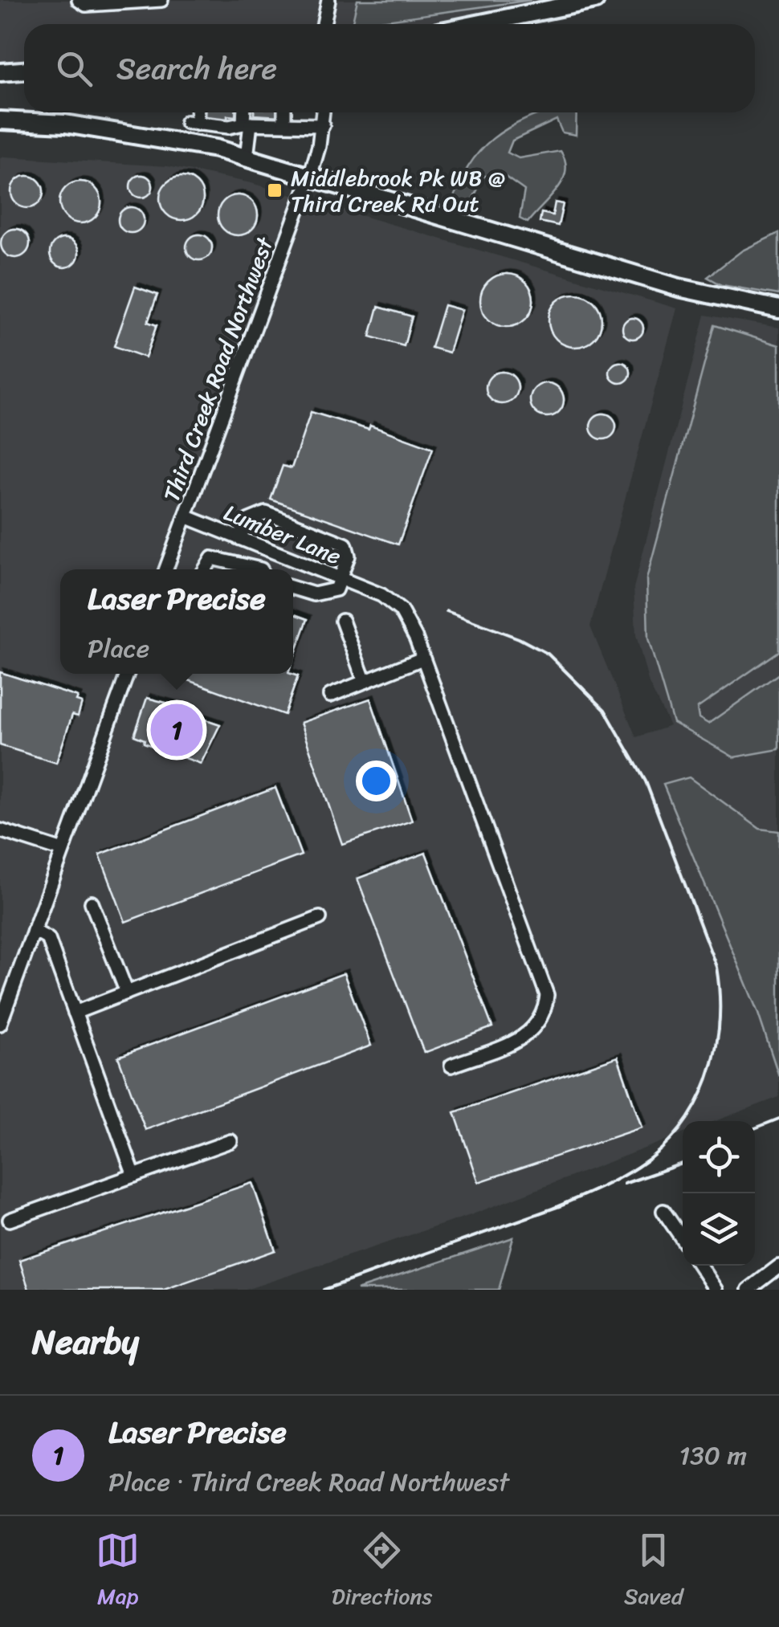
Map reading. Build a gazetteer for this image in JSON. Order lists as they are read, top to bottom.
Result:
{
  "streets": {
    "street": ["Third Creek Road Northwest", "Lumber Lane"]
  },
  "crossings": [
    ["Third Creek Road Northwest", "Lumber Lane"]
  ],
  "places": {
    "transit": ["Middlebrook Pk WB @ Third Creek Rd Out"]
  },
  "page": {
    "search": "Search here",
    "popup": ["Laser Precise", "Place"],
    "pins": "1",
    "heading": "Nearby",
    "list": [
      {
        "mark": "1",
        "name": "Laser Precise",
        "note": "Place · Third Creek Road Northwest",
        "value": "130 m"
      }
    ],
    "nav": ["Map", "Directions", "Saved"]
  }
}
